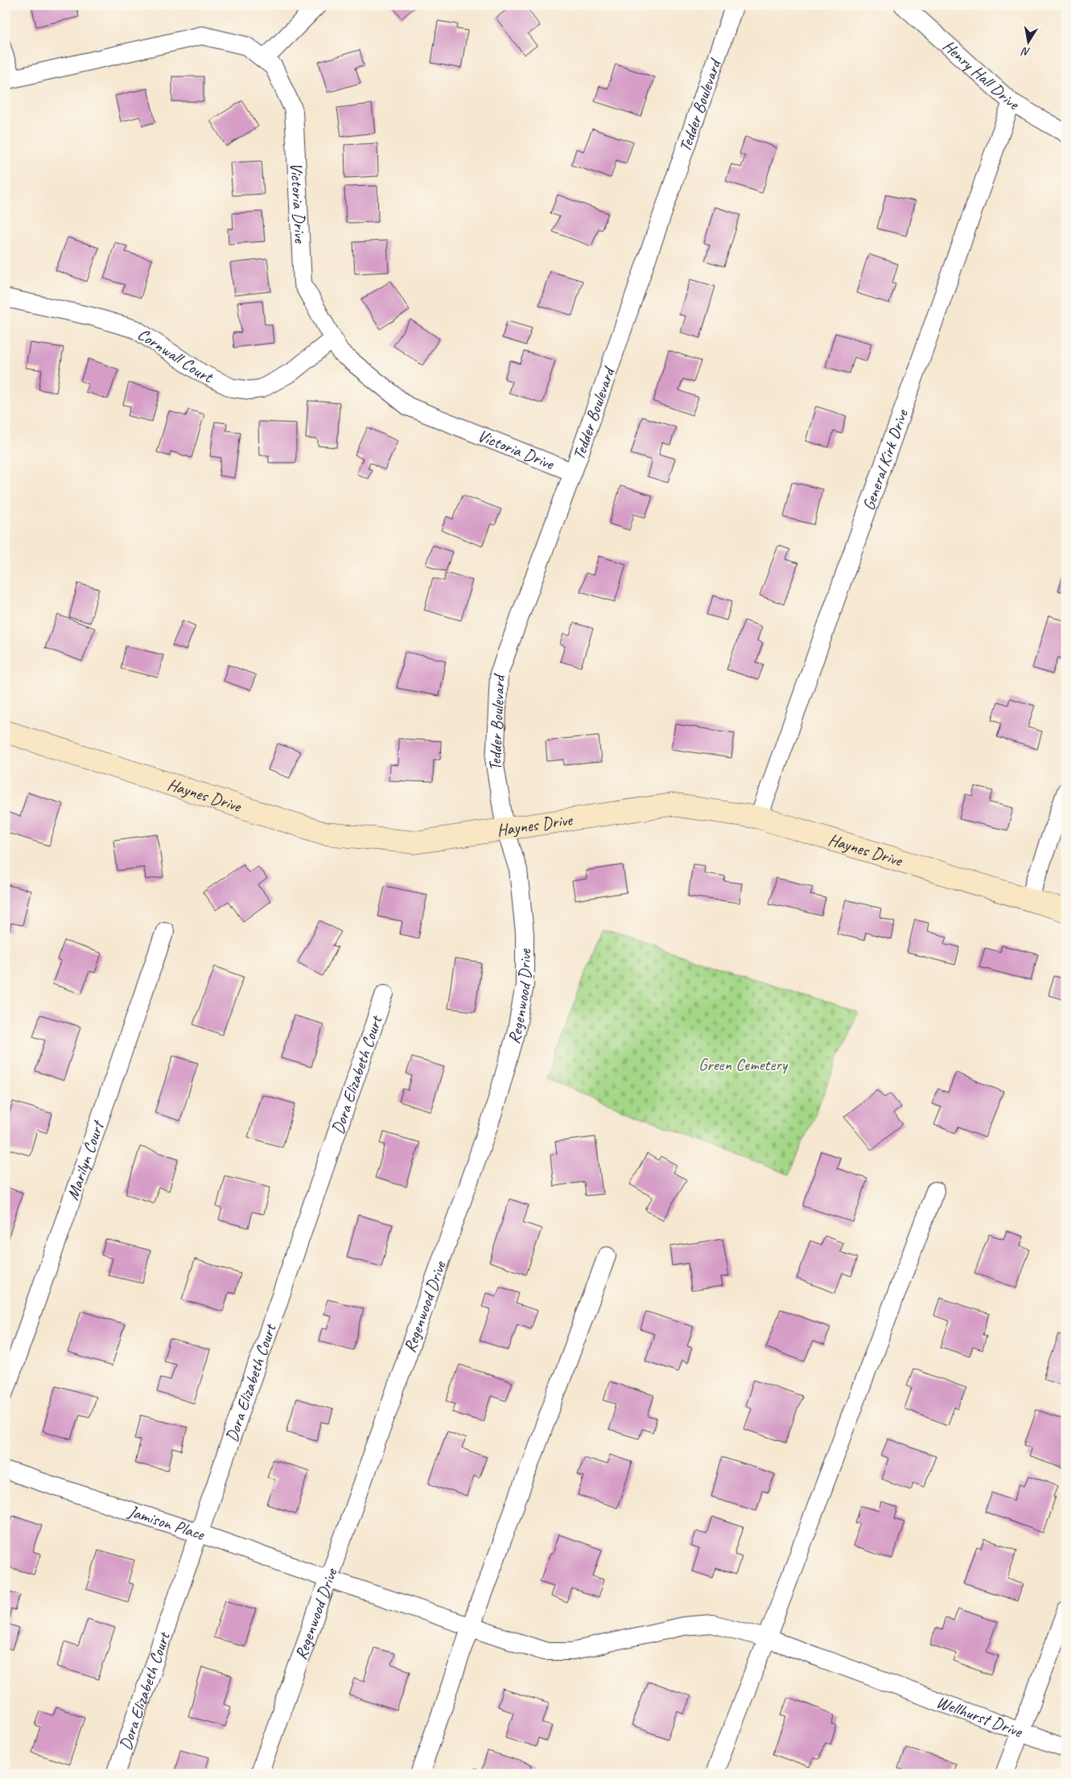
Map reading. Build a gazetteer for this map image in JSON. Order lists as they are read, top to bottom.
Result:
{
  "streets": {
    "street": [
      "Henry Hall Drive",
      "Tedder Boulevard",
      "Victoria Drive",
      "Cornwall Court",
      "General Kirk Drive",
      "Haynes Drive",
      "Regenwood Drive",
      "Dora Elizabeth Court",
      "Marilyn Court",
      "Jamison Place",
      "Wellhurst Drive"
    ]
  },
  "crossings": [
    ["Henry Hall Drive", "General Kirk Drive"],
    ["Tedder Boulevard", "Victoria Drive"],
    ["Tedder Boulevard", "Haynes Drive"],
    ["Tedder Boulevard", "Regenwood Drive"],
    ["Victoria Drive", "Cornwall Court"],
    ["General Kirk Drive", "Haynes Drive"],
    ["Haynes Drive", "Regenwood Drive"],
    ["Regenwood Drive", "Jamison Place"],
    ["Dora Elizabeth Court", "Jamison Place"],
    ["Jamison Place", "Wellhurst Drive"]
  ],
  "parks": ["Green Cemetery"],
  "north": "bottom"
}
